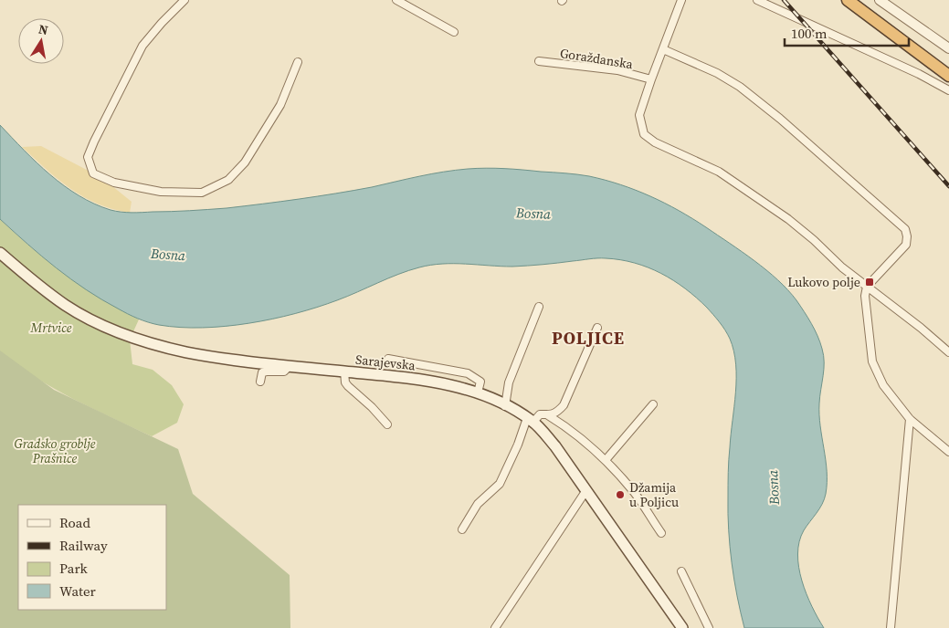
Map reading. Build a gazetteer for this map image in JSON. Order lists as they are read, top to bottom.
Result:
{
  "streets": {
    "main road": ["Sarajevska"],
    "street": ["Goraždanska"]
  },
  "districts": ["POLJICE"],
  "water": ["Bosna"],
  "parks": ["Mrtvice", "Gradsko groblje Prašnice"],
  "places": {
    "transit": ["Lukovo polje"],
    "other": ["Džamija u Poljicu"]
  },
  "legend": [
    "Road",
    "Railway",
    "Park",
    "Water"
  ],
  "scale_bar": "100 m",
  "north": "top"
}
